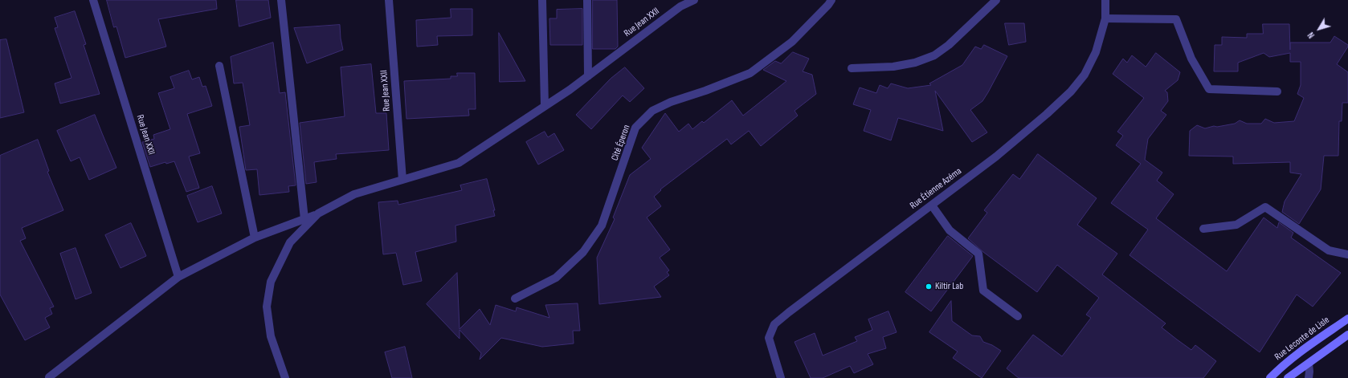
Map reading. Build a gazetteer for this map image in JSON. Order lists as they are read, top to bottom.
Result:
{
  "streets": {
    "main road": ["Rue Leconte de Lisle"],
    "street": ["Rue Jean XXII", "Cité Éperon", "Rue Étienne Azéma"]
  },
  "places": ["Kiltir Lab"],
  "north": "bottom left"
}
